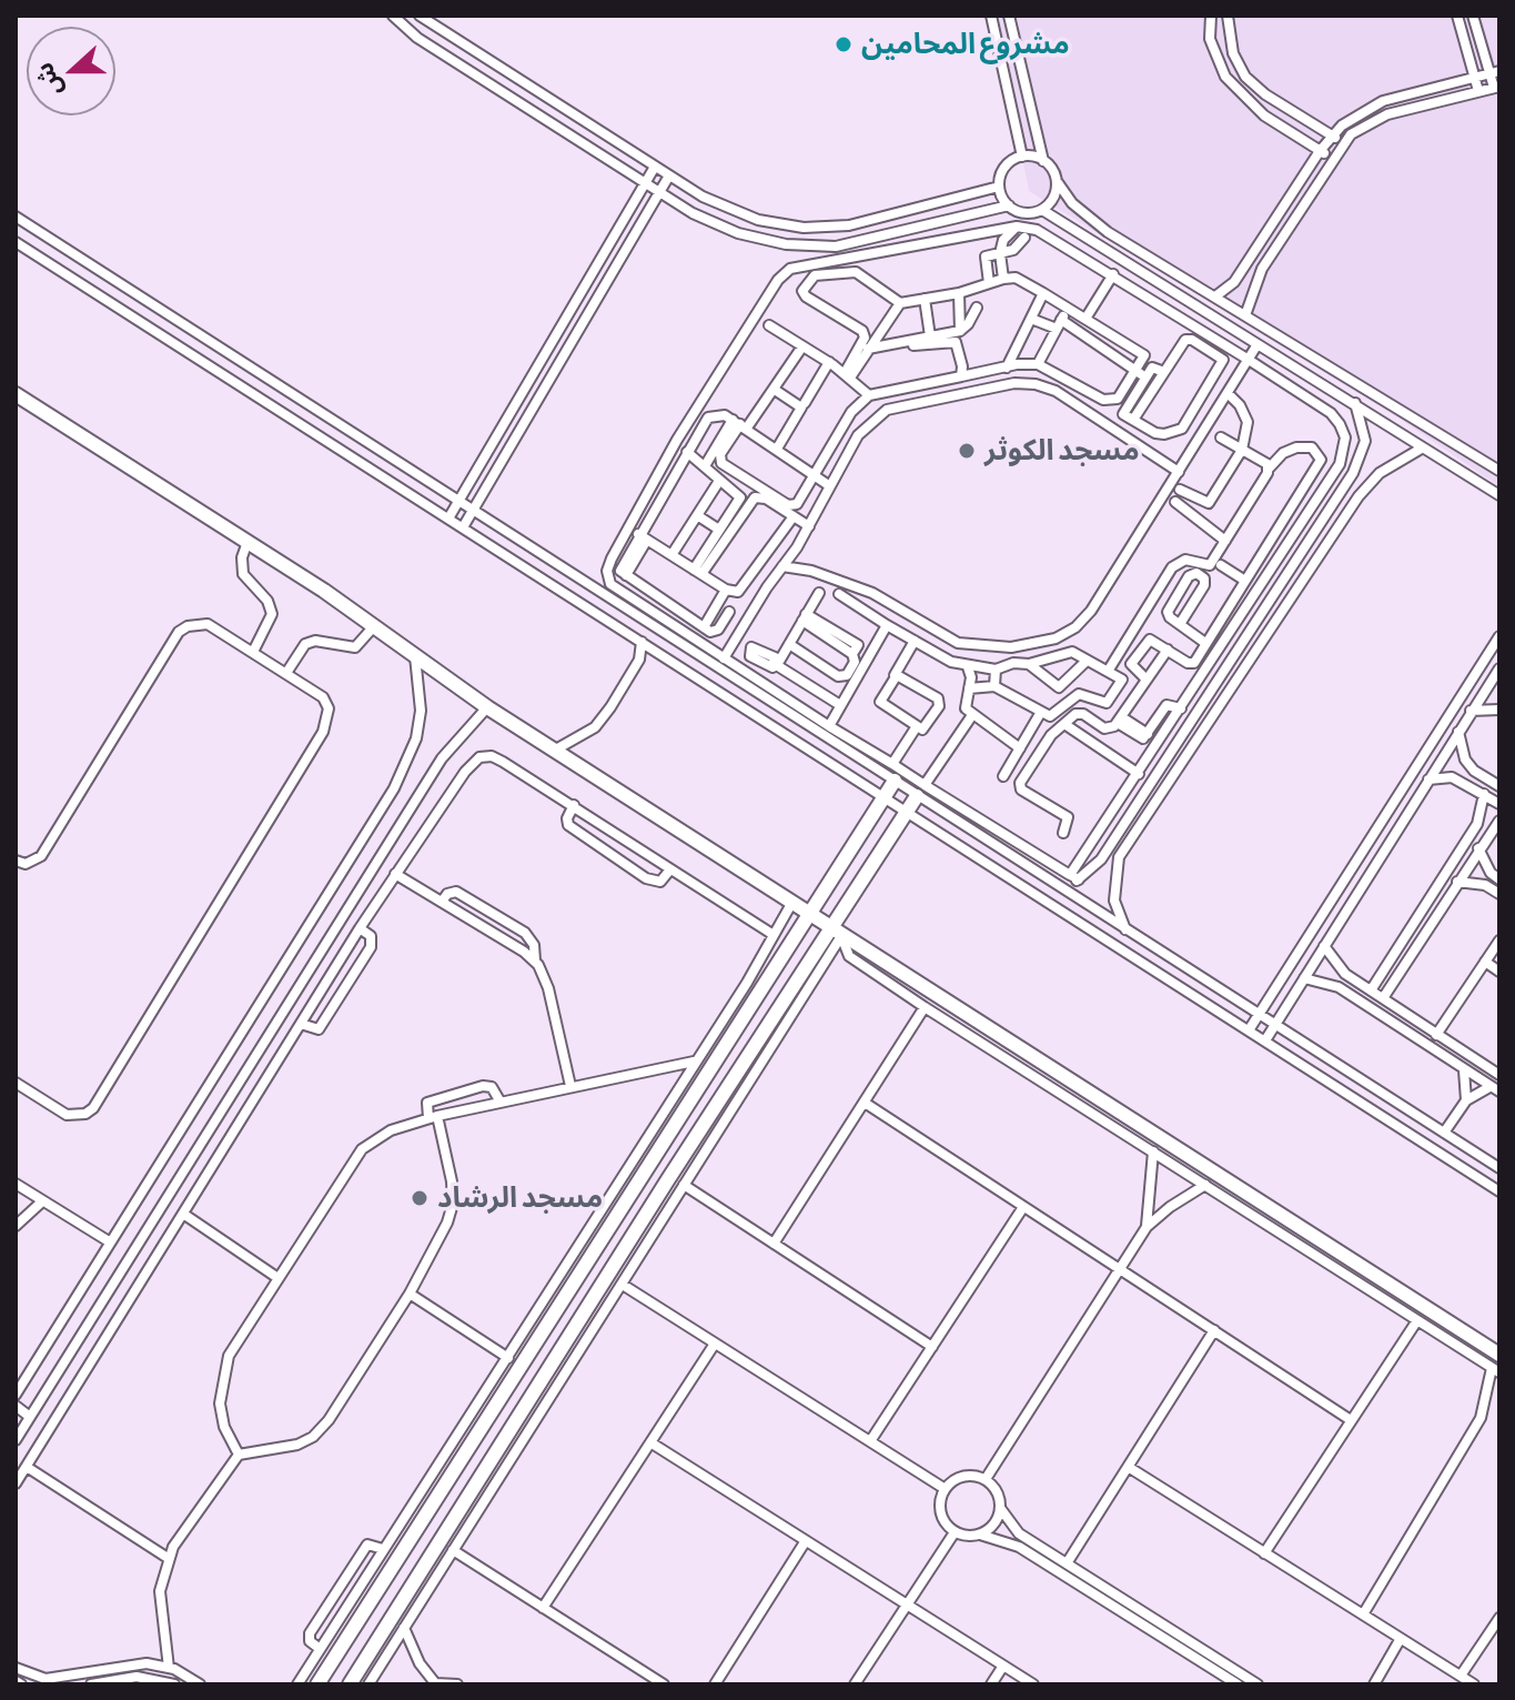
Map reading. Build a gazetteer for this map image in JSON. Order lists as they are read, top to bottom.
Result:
{
  "places": ["مشروع المحامين", "مسجد الكوثر", "مسجد الرشاد"],
  "north": "left"
}
